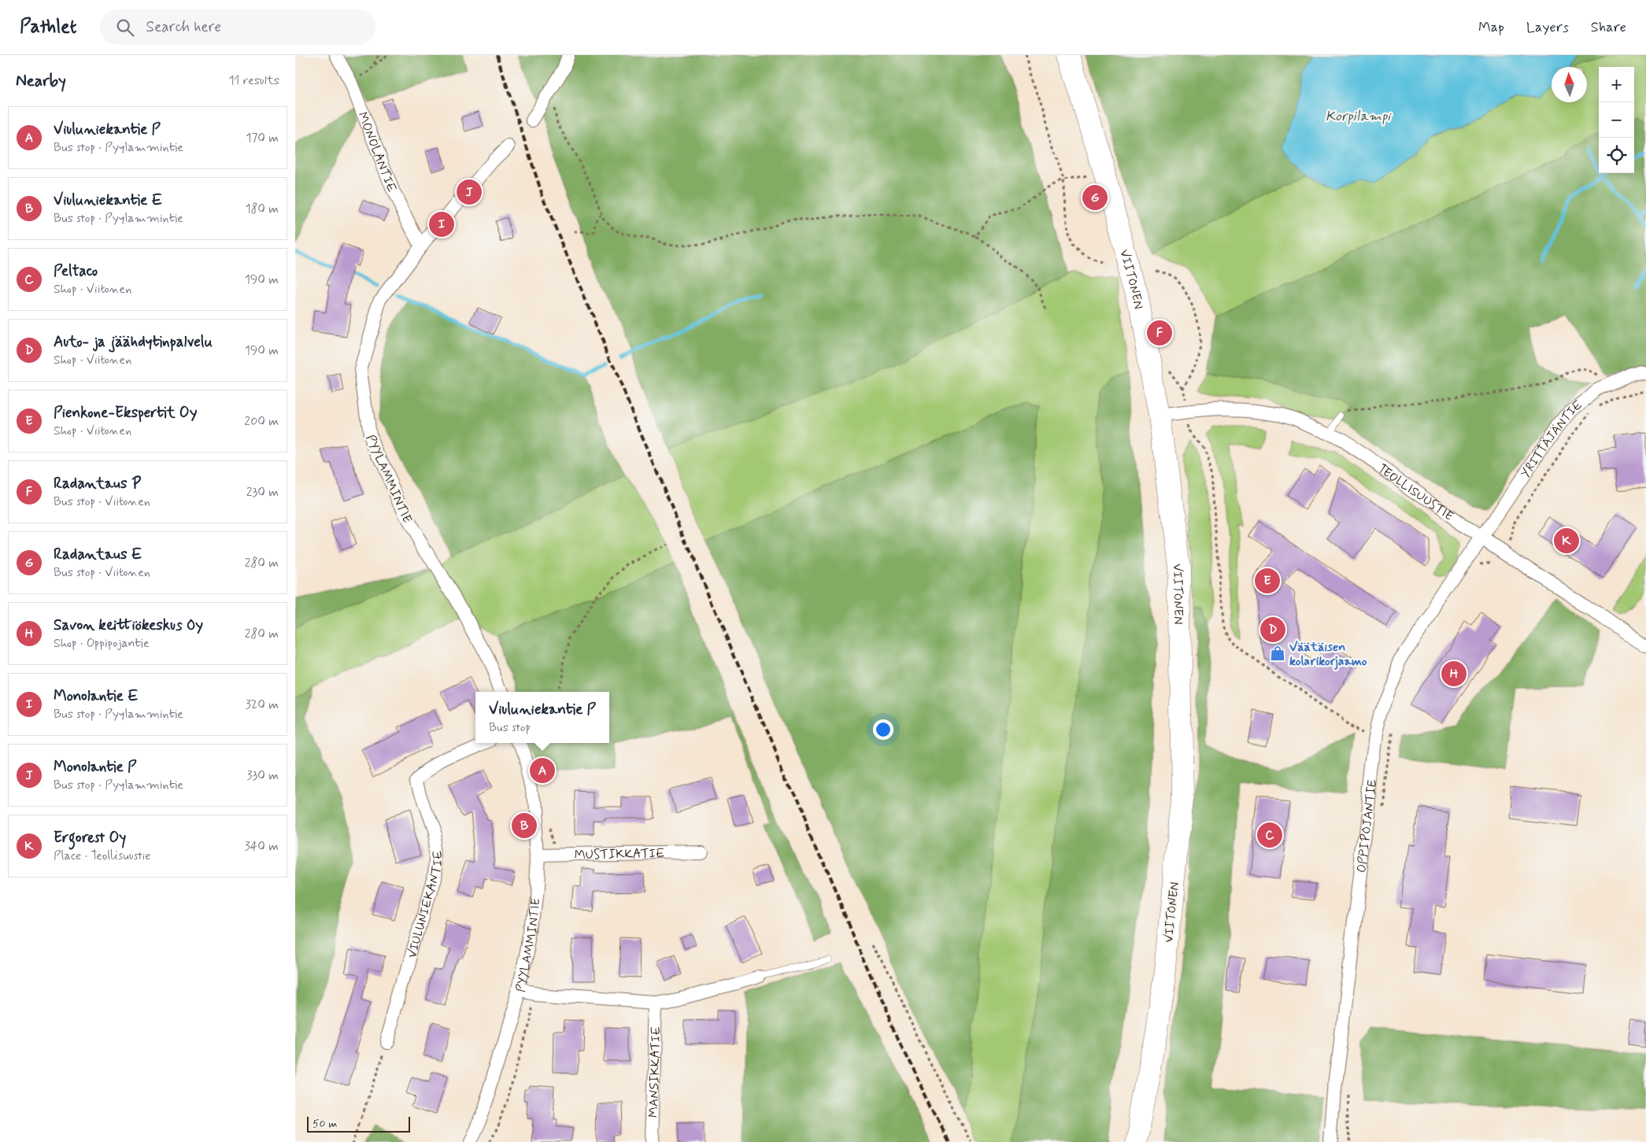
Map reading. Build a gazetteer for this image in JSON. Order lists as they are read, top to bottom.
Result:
{
  "streets": {
    "highway": ["VIITONEN"],
    "street": [
      "MONOLANTIE",
      "YRITTÄJÄNTIE",
      "PYYLAMMINTIE",
      "TEOLLISUUSTIE",
      "OPPIPOJANTIE",
      "MUSTIKKATIE",
      "VIULUNIEKANTIE",
      "MANSIKKATIE"
    ]
  },
  "crossings": [
    ["MONOLANTIE", "PYYLAMMINTIE"],
    ["VIITONEN", "TEOLLISUUSTIE"],
    ["YRITTÄJÄNTIE", "TEOLLISUUSTIE"],
    ["YRITTÄJÄNTIE", "OPPIPOJANTIE"],
    ["PYYLAMMINTIE", "MUSTIKKATIE"],
    ["TEOLLISUUSTIE", "OPPIPOJANTIE"]
  ],
  "water": ["Korpilampi"],
  "places": {
    "shop": ["Väätäisen kolarikorjaamo"]
  },
  "scale_bar": "50 m",
  "north": "top",
  "page": {
    "header": "Pathlet",
    "search": "Search here",
    "nav": ["Map", "Layers", "Share"],
    "heading": ["Nearby", "11 results"],
    "map_buttons": ["+", "−"],
    "list": [
      {
        "mark": "A",
        "name": "Viuluniekantie P",
        "note": "Bus stop · Pyylammintie",
        "value": "170 m"
      },
      {
        "mark": "B",
        "name": "Viuluniekantie E",
        "note": "Bus stop · Pyylammintie",
        "value": "180 m"
      },
      {
        "mark": "C",
        "name": "Peltaco",
        "note": "Shop · Viitonen",
        "value": "190 m"
      },
      {
        "mark": "D",
        "name": "Auto- ja jäähdytinpalvelu",
        "note": "Shop · Viitonen",
        "value": "190 m"
      },
      {
        "mark": "E",
        "name": "Pienkone-Ekspertit Oy",
        "note": "Shop · Viitonen",
        "value": "200 m"
      },
      {
        "mark": "F",
        "name": "Radantaus P",
        "note": "Bus stop · Viitonen",
        "value": "230 m"
      },
      {
        "mark": "G",
        "name": "Radantaus E",
        "note": "Bus stop · Viitonen",
        "value": "280 m"
      },
      {
        "mark": "H",
        "name": "Savon keittiökeskus Oy",
        "note": "Shop · Oppipojantie",
        "value": "280 m"
      },
      {
        "mark": "I",
        "name": "Monolantie E",
        "note": "Bus stop · Pyylammintie",
        "value": "320 m"
      },
      {
        "mark": "J",
        "name": "Monolantie P",
        "note": "Bus stop · Pyylammintie",
        "value": "330 m"
      },
      {
        "mark": "K",
        "name": "Ergorest Oy",
        "note": "Place · Teollisuustie",
        "value": "340 m"
      }
    ],
    "pins": [
      "J",
      "G",
      "I",
      "F",
      "K",
      "E",
      "D",
      "H",
      "A",
      "B",
      "C"
    ],
    "popup": ["Viuluniekantie P", "Bus stop"],
    "scale": "50 m"
  }
}
